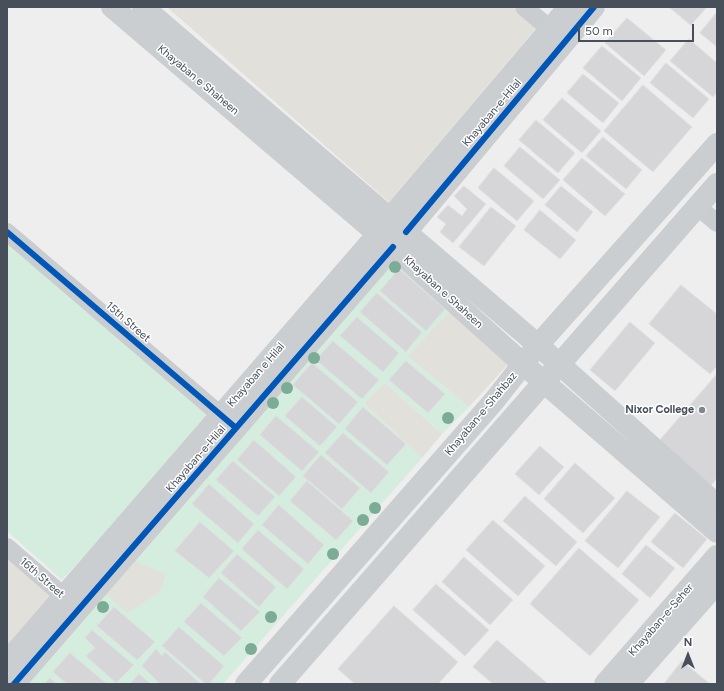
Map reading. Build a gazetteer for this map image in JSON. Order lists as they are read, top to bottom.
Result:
{
  "streets": {
    "main road": [
      "Khayaban e Shaheen",
      "Khayaban-e-Hilal",
      "Khayaban e Hilal",
      "Khayaban-e-Shahbaz",
      "Khayaban-e-Seher"
    ],
    "street": ["15th Street", "16th Street"]
  },
  "crossings": [
    ["Khayaban e Shaheen", "Khayaban-e-Hilal"],
    ["Khayaban e Shaheen", "Khayaban-e-Shahbaz"],
    ["Khayaban-e-Hilal", "15th Street"],
    ["Khayaban-e-Hilal", "Khayaban e Hilal"],
    ["15th Street", "Khayaban e Hilal"],
    ["Khayaban e Hilal", "16th Street"]
  ],
  "places": ["Nixor College"],
  "scale_bar": "50 m",
  "north": "top"
}
